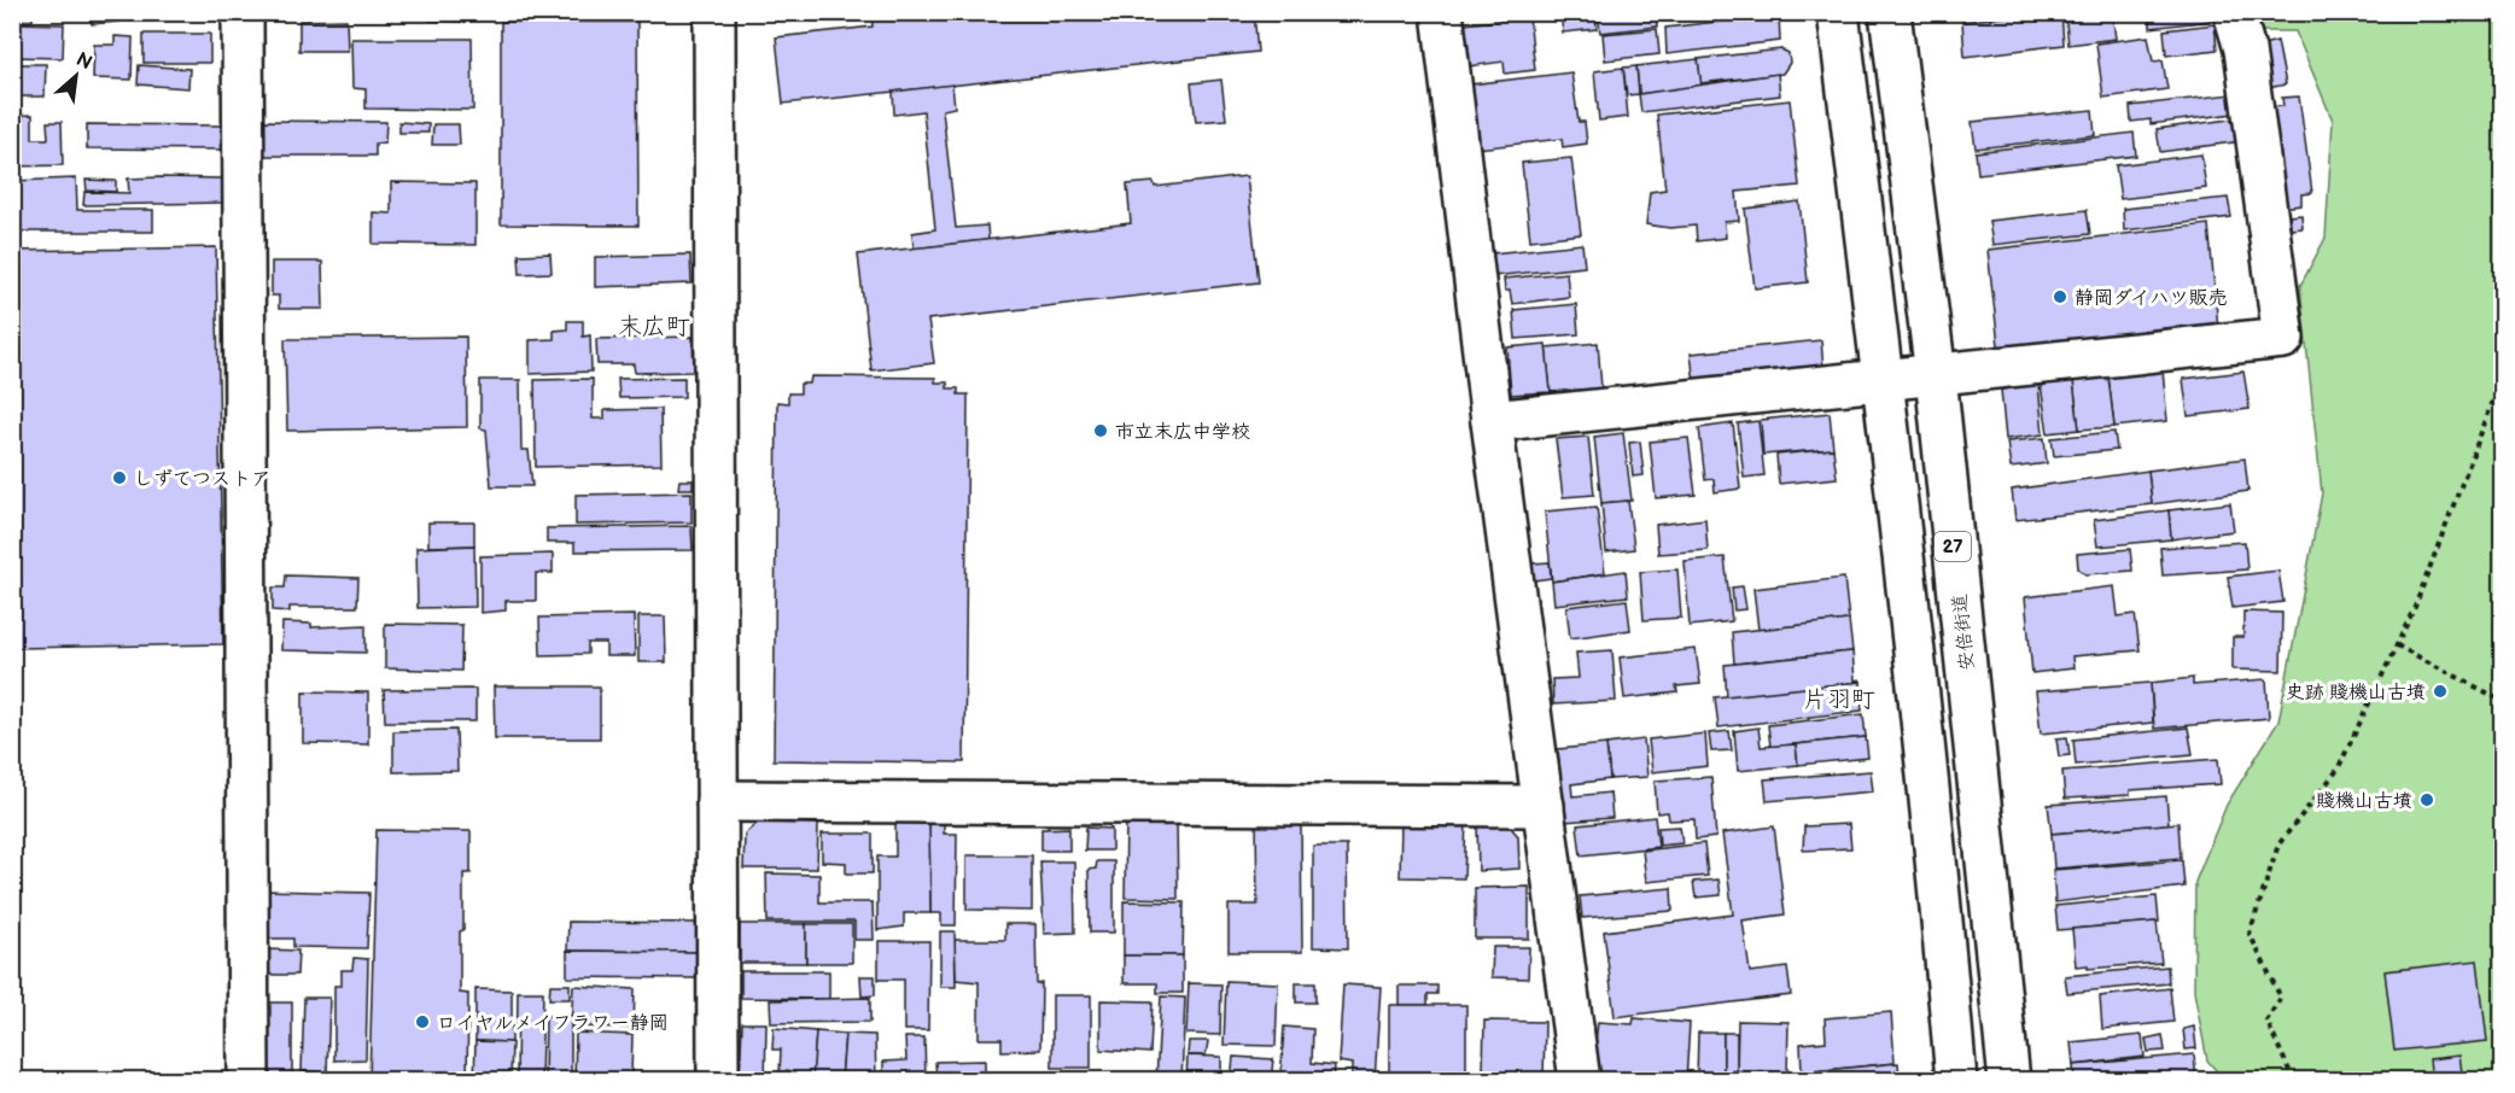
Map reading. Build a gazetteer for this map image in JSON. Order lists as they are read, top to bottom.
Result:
{
  "streets": {
    "street": ["27", "安倍街道"]
  },
  "districts": ["末広町", "片羽町"],
  "places": [
    "静岡ダイハツ販売",
    "市立末広中学校",
    "しずてつストア",
    "史跡 賤機山古墳",
    "賤機山古墳",
    "ロイヤルメイフラワー静岡"
  ],
  "north": "top right"
}
